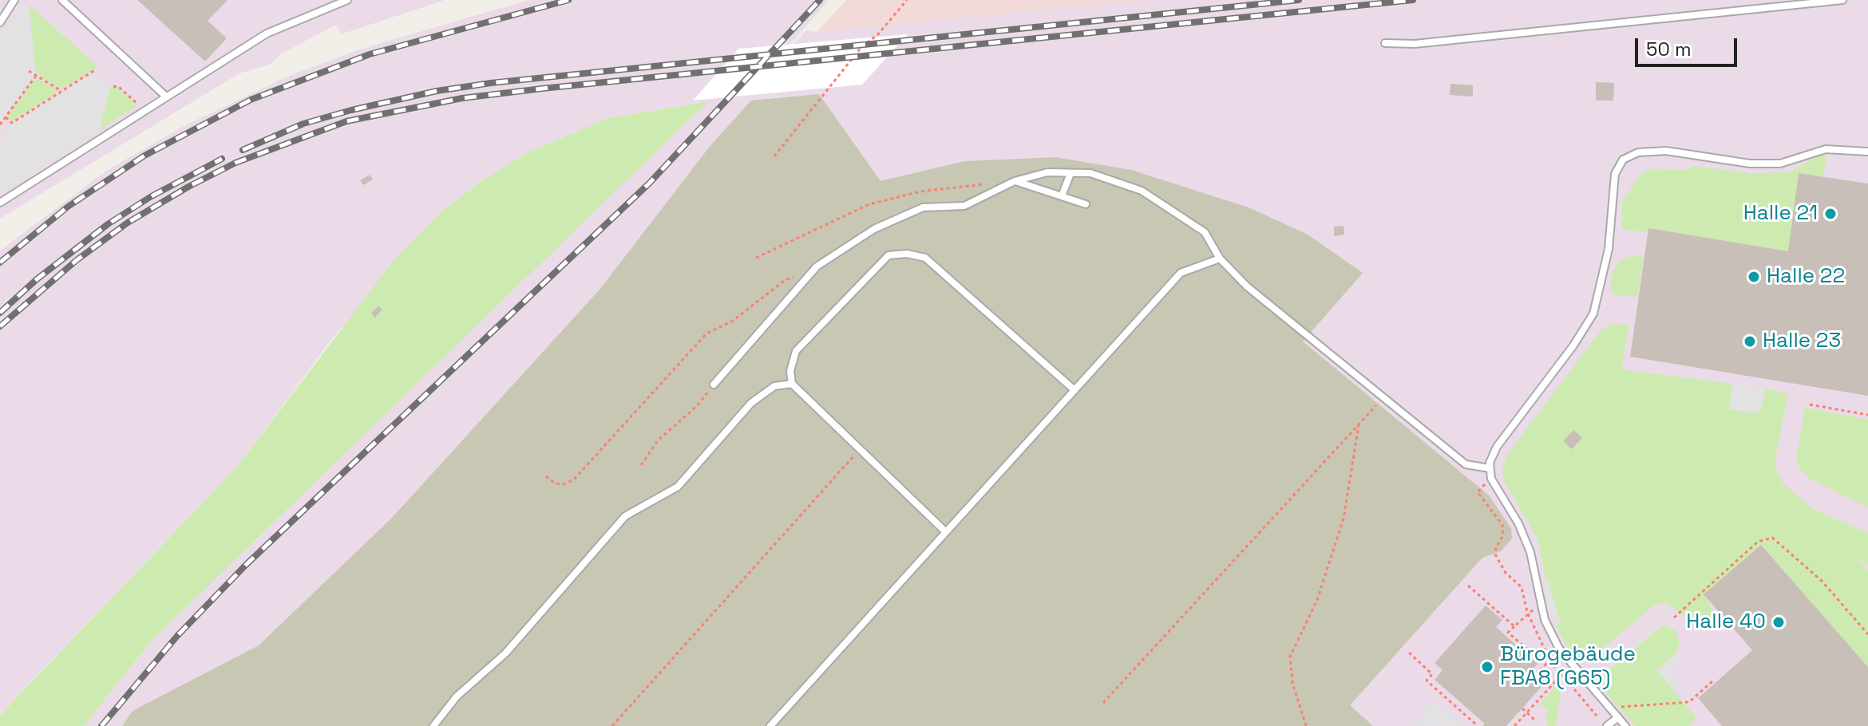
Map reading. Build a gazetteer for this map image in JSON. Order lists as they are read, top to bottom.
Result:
{
  "places": [
    "Halle 21",
    "Halle 22",
    "Halle 23",
    "Halle 40",
    "Bürogebäude FBA8 (G65)"
  ],
  "scale_bar": "50 m"
}
